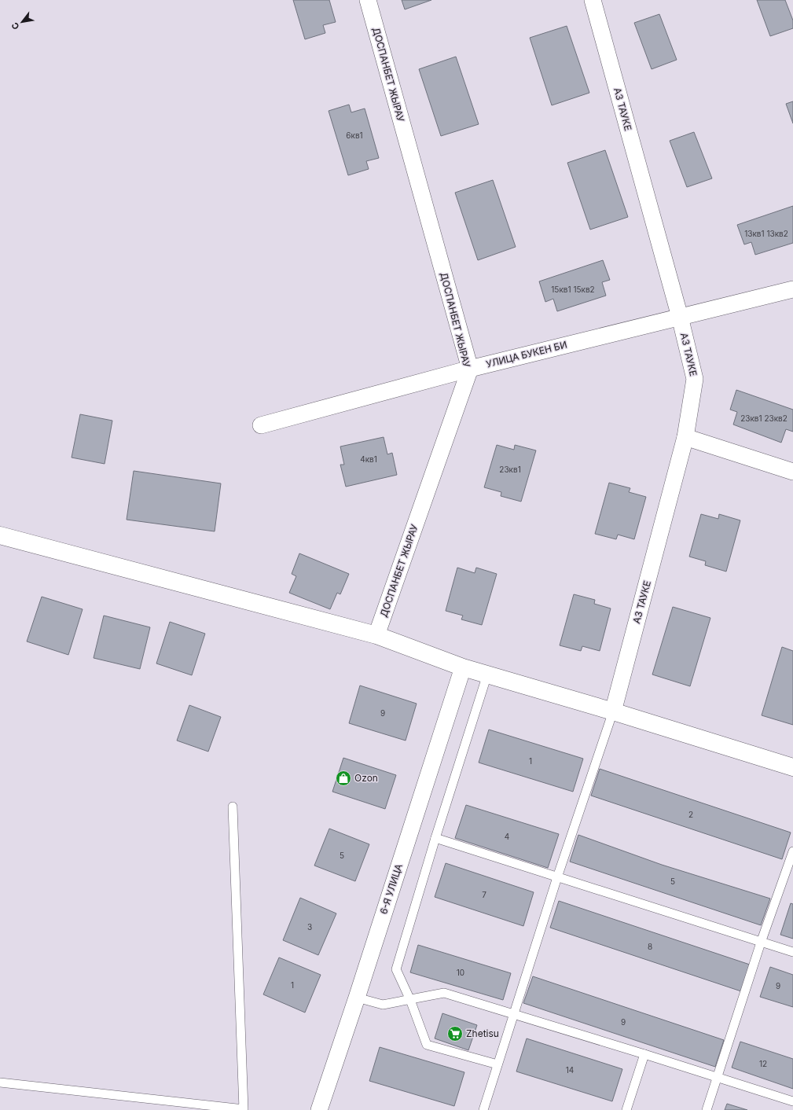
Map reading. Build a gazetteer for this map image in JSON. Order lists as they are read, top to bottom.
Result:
{
  "streets": {
    "street": [
      "ДОСПАНБЕТ ЖЫРАУ",
      "АЗ ТАУКЕ",
      "УЛИЦА БУКЕН БИ",
      "6-Я УЛИЦА"
    ]
  },
  "crossings": [
    ["ДОСПАНБЕТ ЖЫРАУ", "УЛИЦА БУКЕН БИ"],
    ["АЗ ТАУКЕ", "УЛИЦА БУКЕН БИ"]
  ],
  "places": {
    "shop": ["Ozon"],
    "supermarket": ["Zhetisu"]
  },
  "house_numbers": [
    "6кв1",
    "13кв1 13кв2",
    "15кв1 15кв2",
    "23кв1 23кв2",
    "4кв1",
    "23кв1",
    "9",
    "1",
    "2",
    "4",
    "5",
    "5",
    "7",
    "3",
    "8",
    "10",
    "1",
    "9",
    "9",
    "12",
    "14"
  ],
  "north": "bottom left"
}
